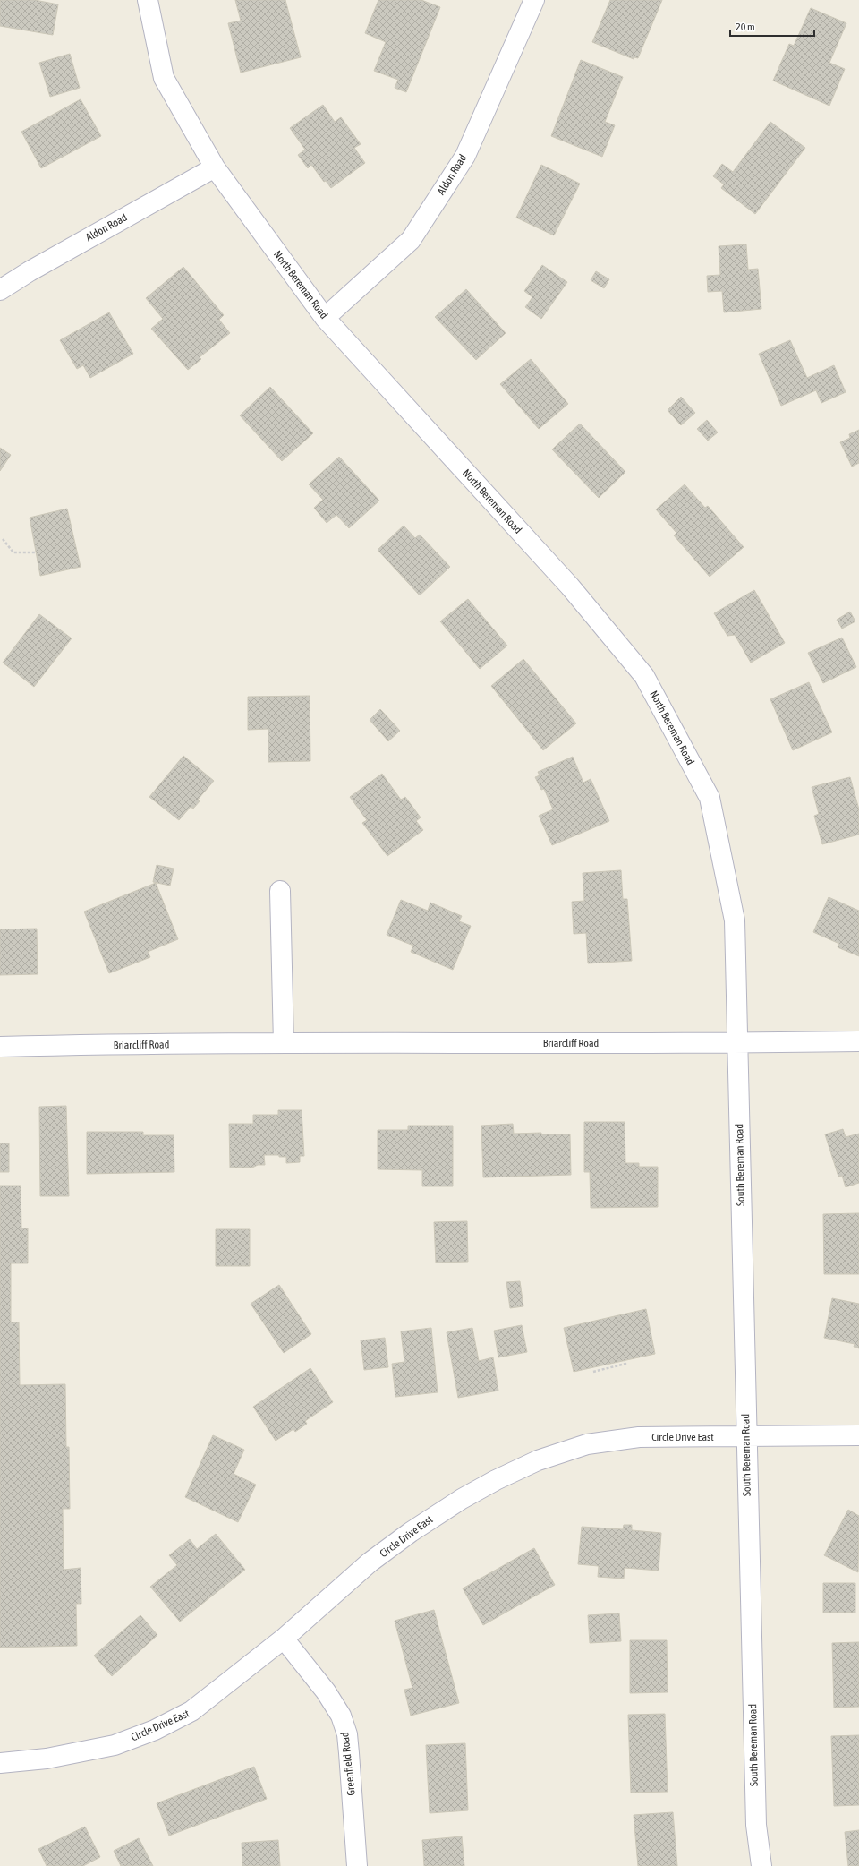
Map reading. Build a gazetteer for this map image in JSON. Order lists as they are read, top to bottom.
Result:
{
  "streets": {
    "street": [
      "Aldon Road",
      "North Bereman Road",
      "Briarcliff Road",
      "South Bereman Road",
      "Circle Drive East",
      "Greenfield Road"
    ]
  },
  "crossings": [
    ["Aldon Road", "North Bereman Road"],
    ["North Bereman Road", "Briarcliff Road"],
    ["North Bereman Road", "South Bereman Road"],
    ["Briarcliff Road", "South Bereman Road"],
    ["South Bereman Road", "Circle Drive East"],
    ["Circle Drive East", "Greenfield Road"]
  ],
  "scale_bar": "20 m"
}
